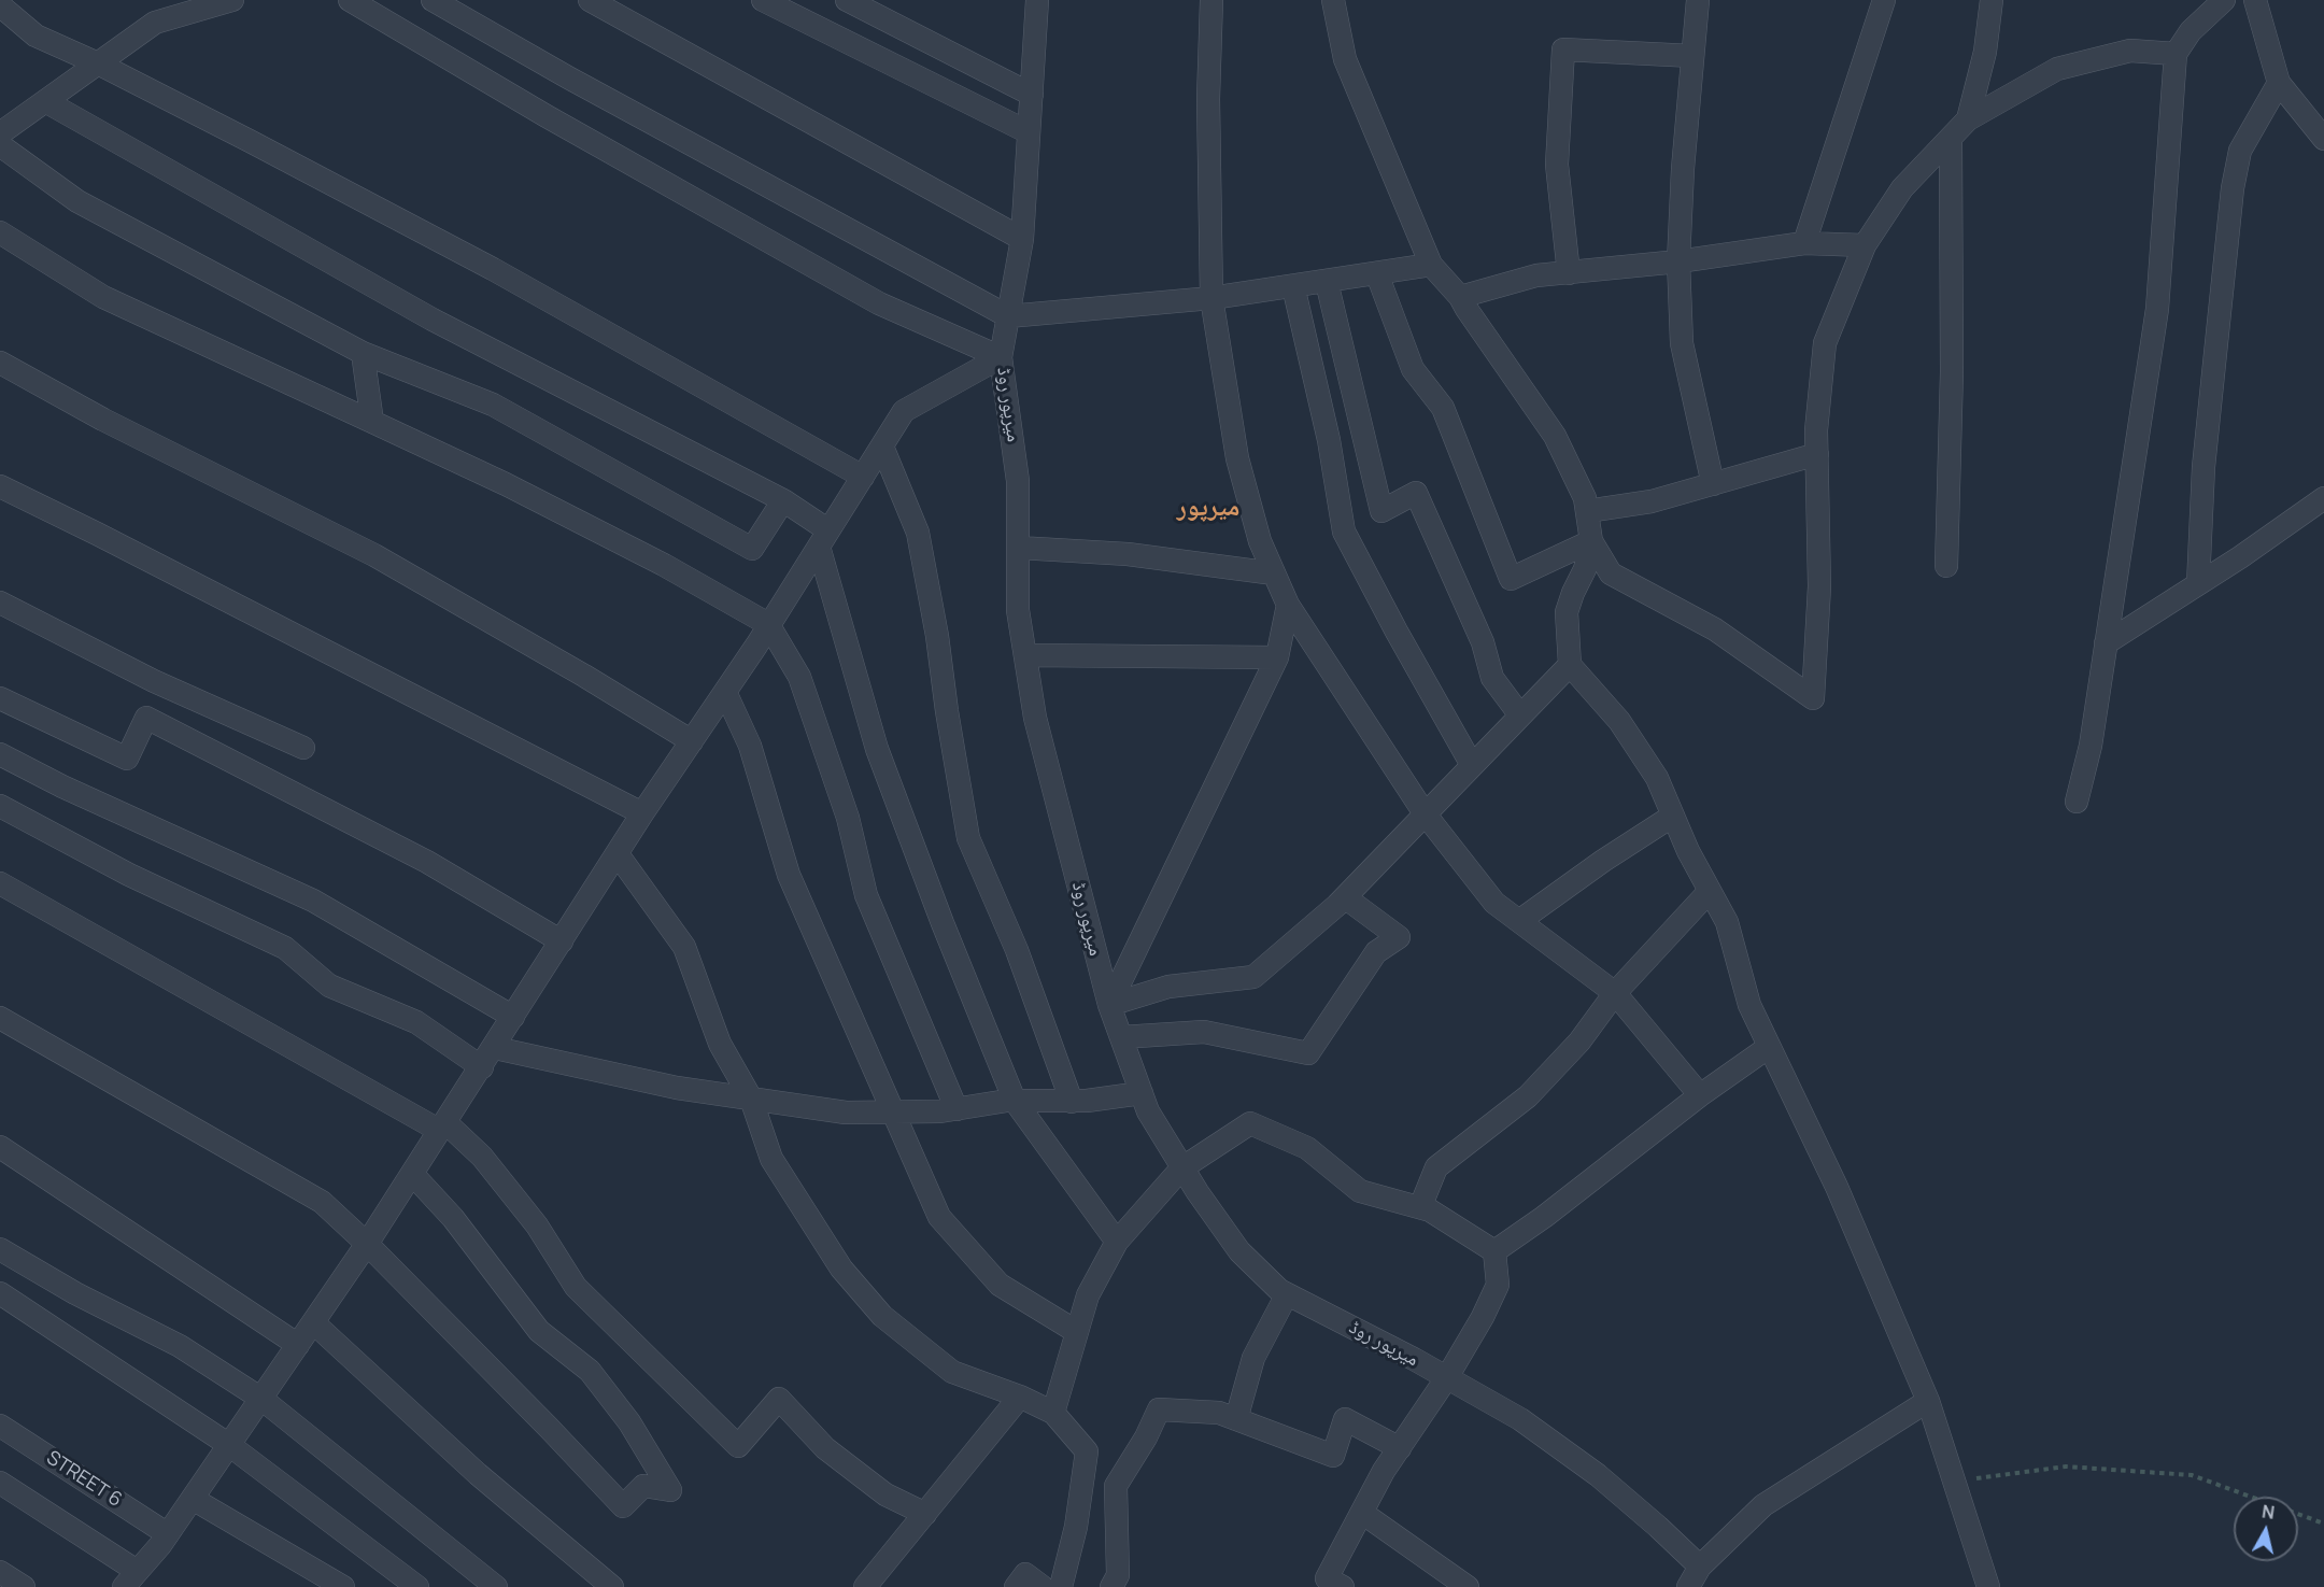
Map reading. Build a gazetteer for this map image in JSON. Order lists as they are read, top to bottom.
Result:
{
  "streets": {
    "street": ["میرپور روڈ", "STREET 6"]
  },
  "districts": ["میرپور"],
  "north": "top"
}
